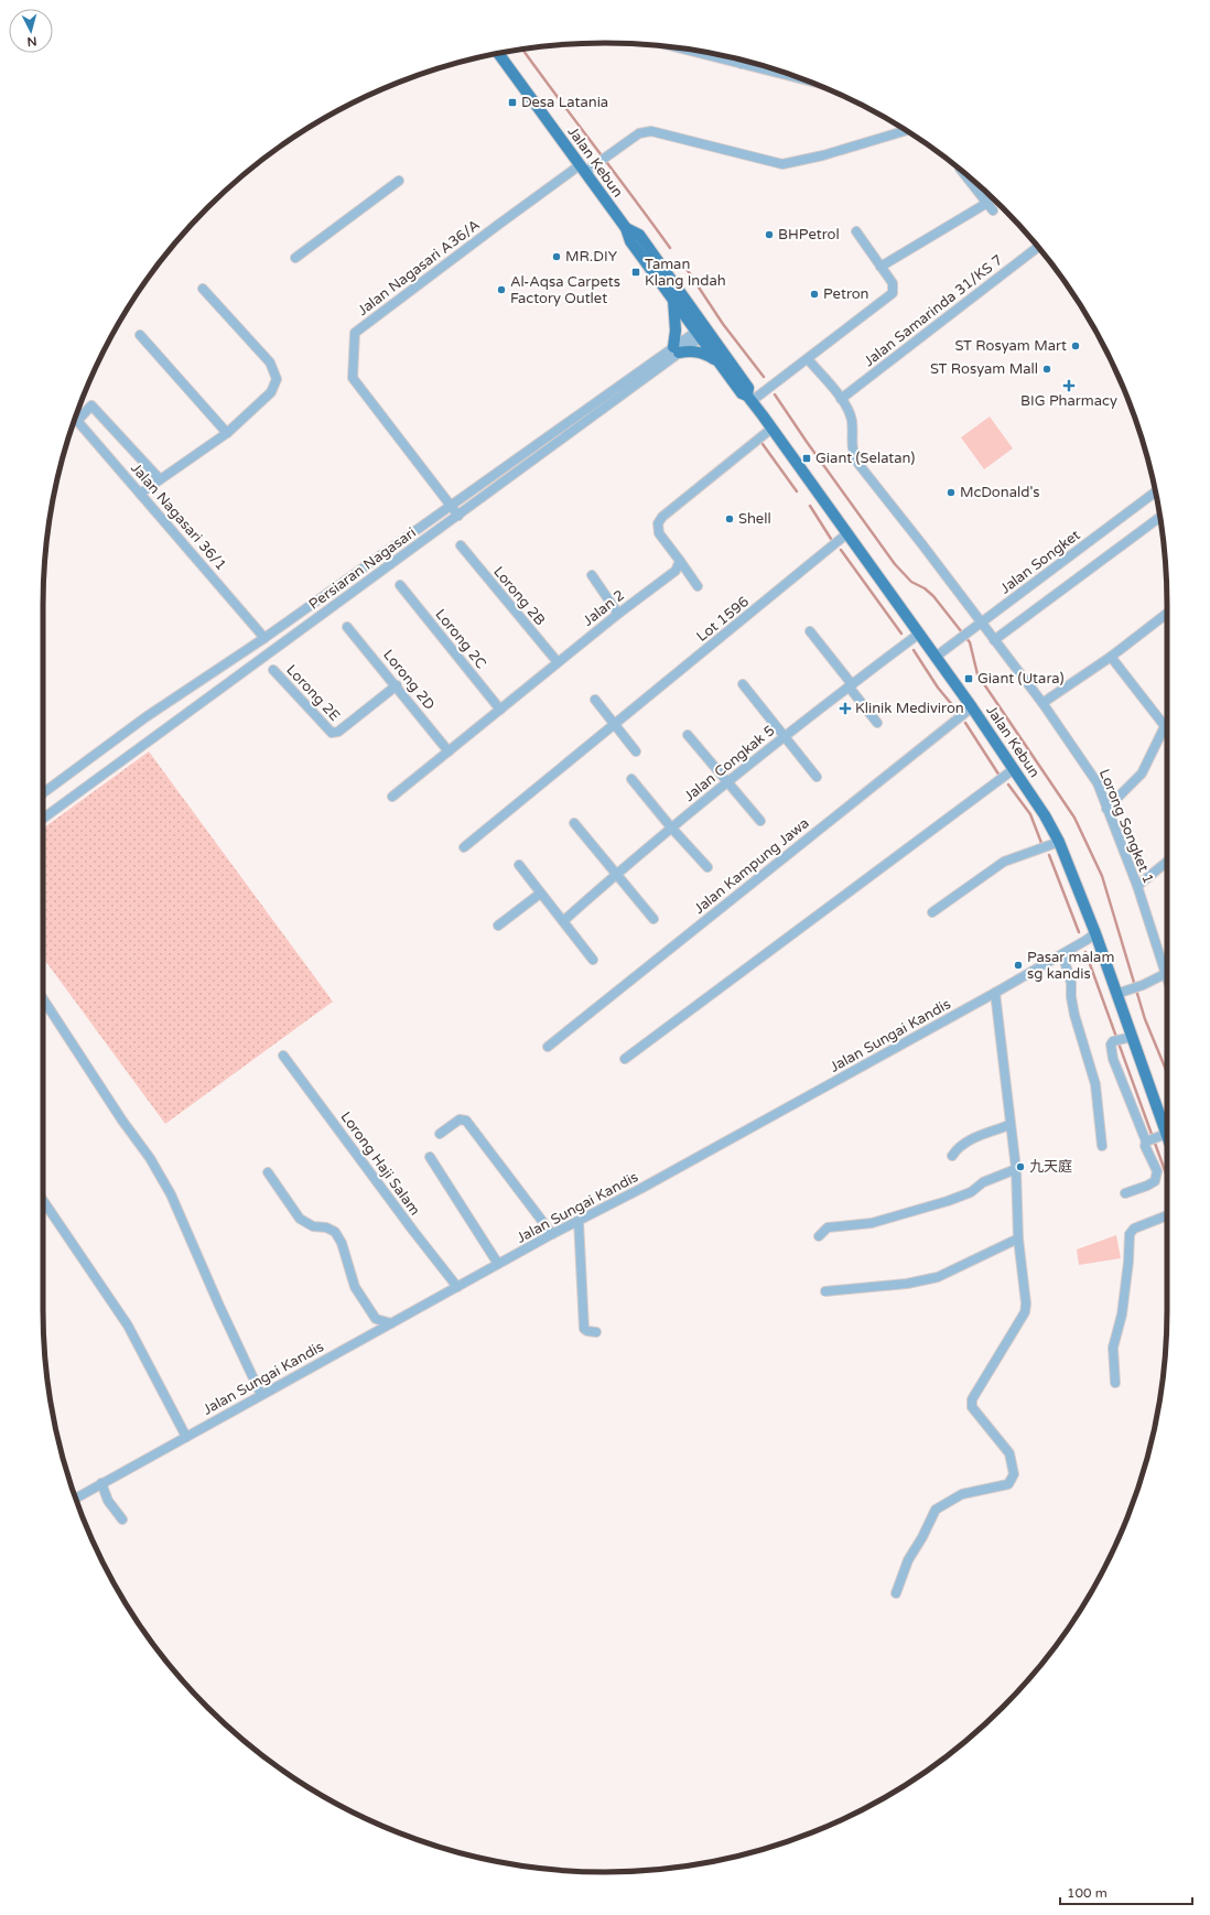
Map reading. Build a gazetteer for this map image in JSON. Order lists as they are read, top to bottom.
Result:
{
  "streets": {
    "main road": ["Jalan Kebun"],
    "street": [
      "Jalan Nagasari A36/A",
      "Jalan Samarinda 31/KS 7",
      "Jalan Nagasari 36/1",
      "Jalan Songket",
      "Persiaran Nagasari",
      "Lorong 2B",
      "Jalan 2",
      "Lot 1596",
      "Lorong 2C",
      "Lorong 2D",
      "Lorong 2E",
      "Jalan Congkak 5",
      "Lorong Songket 1",
      "Jalan Kampung Jawa",
      "Jalan Sungai Kandis",
      "Lorong Haji Salam"
    ]
  },
  "crossings": [
    ["Jalan Kebun", "Jalan Nagasari A36/A"],
    ["Jalan Kebun", "Jalan Songket"],
    ["Jalan Kebun", "Persiaran Nagasari"],
    ["Jalan Kebun", "Lot 1596"],
    ["Jalan Kebun", "Jalan Congkak 5"],
    ["Jalan Kebun", "Jalan Kampung Jawa"],
    ["Jalan Kebun", "Jalan Sungai Kandis"],
    ["Jalan Nagasari A36/A", "Persiaran Nagasari"],
    ["Jalan Samarinda 31/KS 7", "Lorong Songket 1"],
    ["Jalan Nagasari 36/1", "Persiaran Nagasari"],
    ["Jalan Songket", "Lorong Songket 1"],
    ["Lorong 2B", "Jalan 2"],
    ["Jalan 2", "Lorong 2C"],
    ["Jalan 2", "Lorong 2D"],
    ["Lorong 2D", "Lorong 2E"],
    ["Jalan Sungai Kandis", "Lorong Haji Salam"]
  ],
  "places": {
    "transit": [
      "Desa Latania",
      "Taman Klang Indah",
      "Giant (Selatan)",
      "Giant (Utara)"
    ],
    "other": [
      "BHPetrol",
      "MR.DIY",
      "Al-Aqsa Carpets Factory Outlet",
      "Petron",
      "ST Rosyam Mart",
      "ST Rosyam Mall",
      "McDonald's",
      "Shell",
      "Pasar malam sg kandis",
      "九天庭"
    ],
    "health": ["BIG Pharmacy", "Klinik Mediviron"]
  },
  "scale_bar": "100 m",
  "north": "bottom"
}
